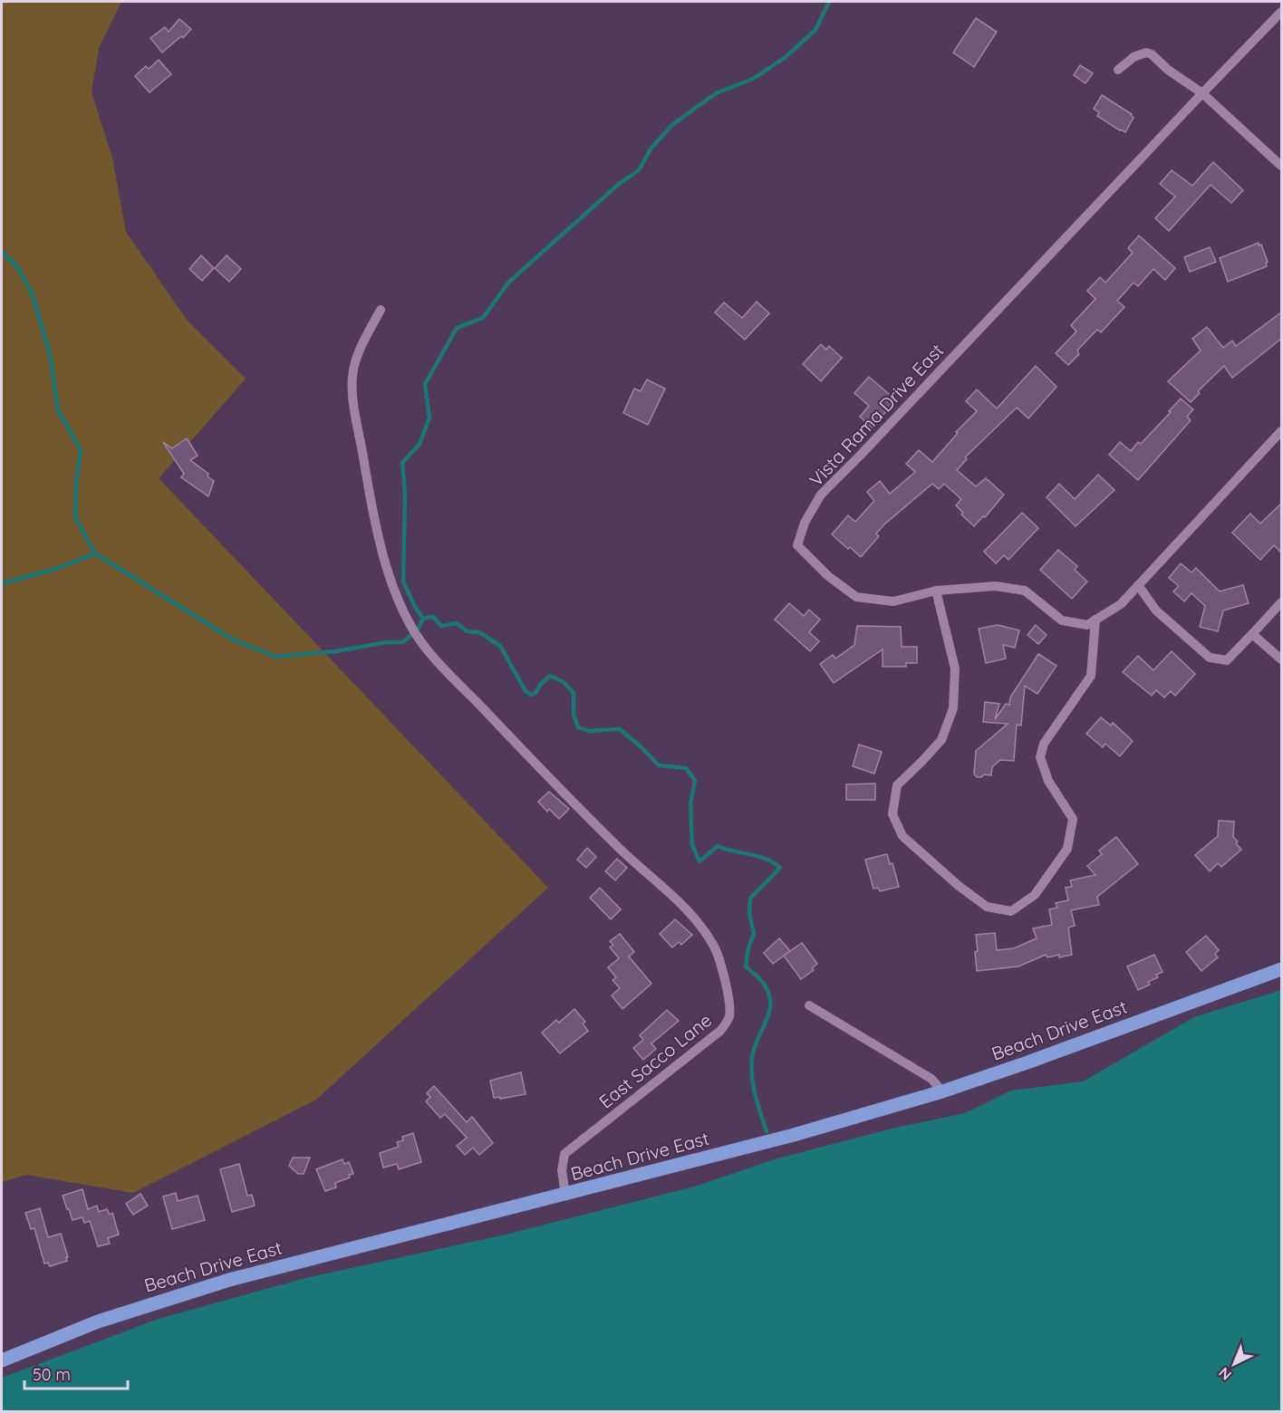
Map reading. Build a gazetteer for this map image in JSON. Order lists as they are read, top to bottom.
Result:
{
  "streets": {
    "main road": ["Beach Drive East"],
    "street": ["Vista Rama Drive East", "East Sacco Lane"]
  },
  "crossings": [
    ["Beach Drive East", "East Sacco Lane"]
  ],
  "scale_bar": "50 m",
  "north": "bottom left"
}
